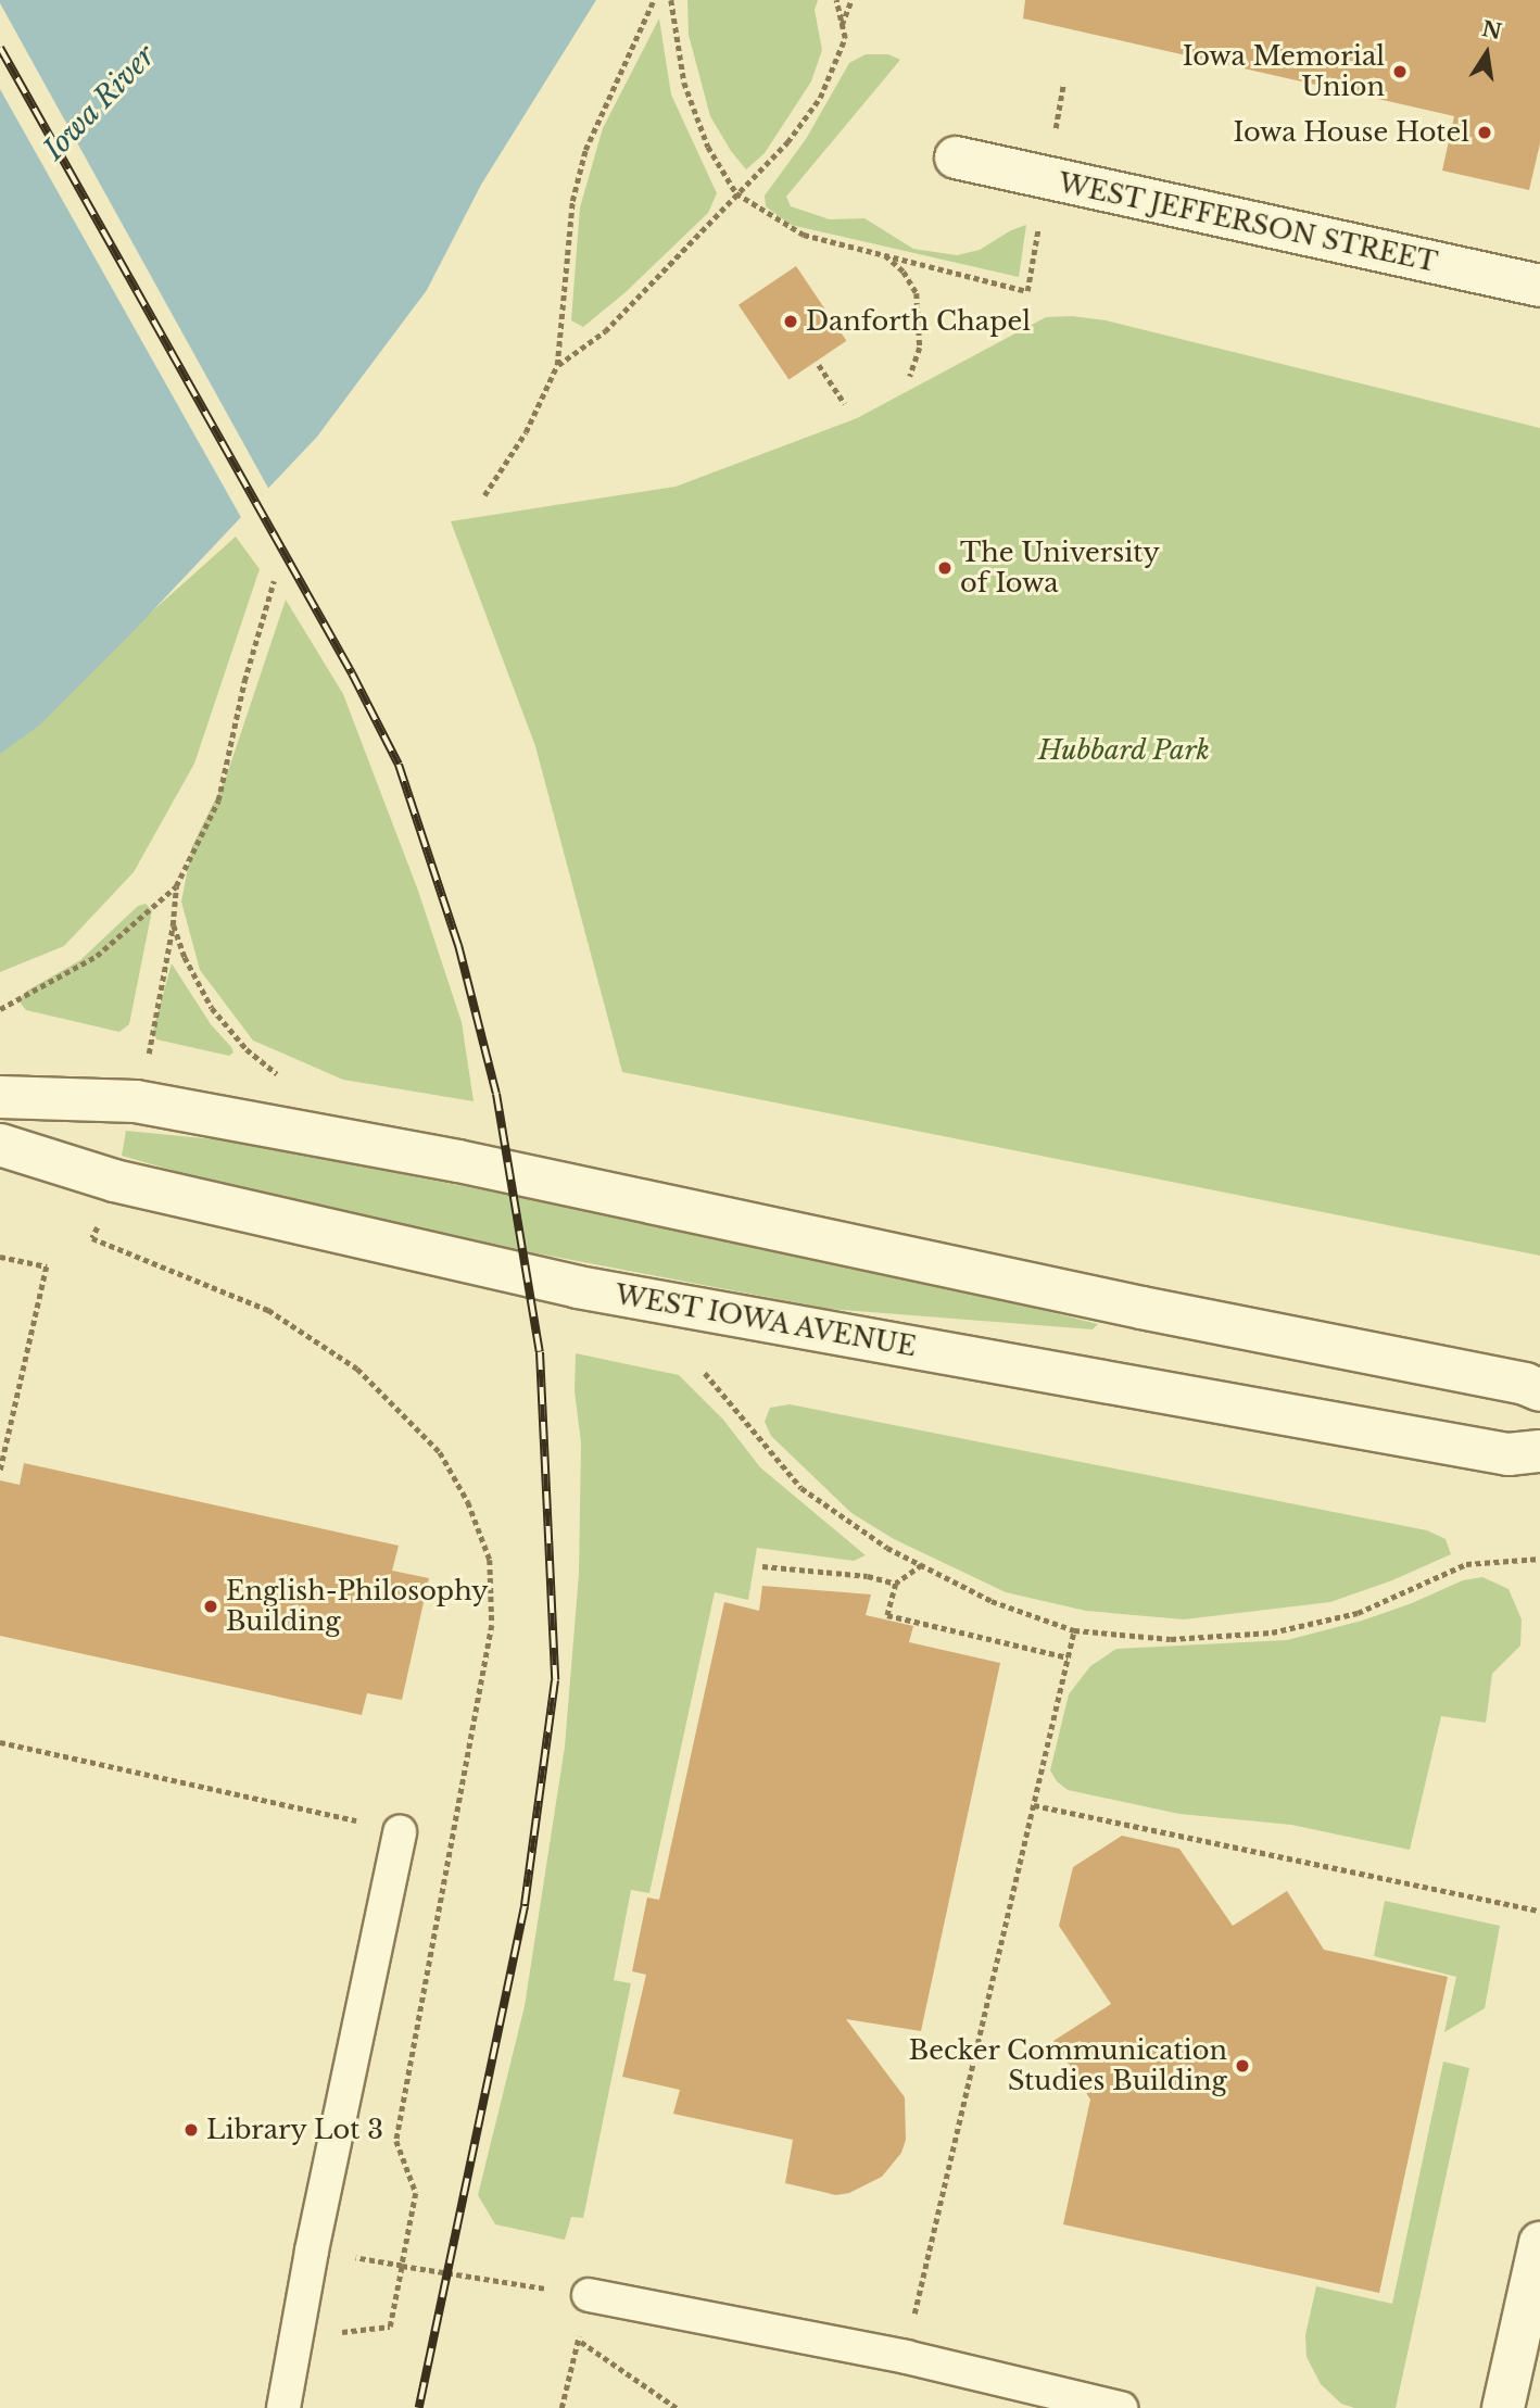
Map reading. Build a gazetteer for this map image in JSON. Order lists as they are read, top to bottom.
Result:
{
  "streets": {
    "street": ["WEST JEFFERSON STREET", "WEST IOWA AVENUE"]
  },
  "water": ["Iowa River"],
  "parks": ["Hubbard Park"],
  "places": [
    "Iowa Memorial Union",
    "Iowa House Hotel",
    "Danforth Chapel",
    "The University of Iowa",
    "English-Philosophy Building",
    "Becker Communication Studies Building",
    "Library Lot 3"
  ],
  "north": "top"
}
